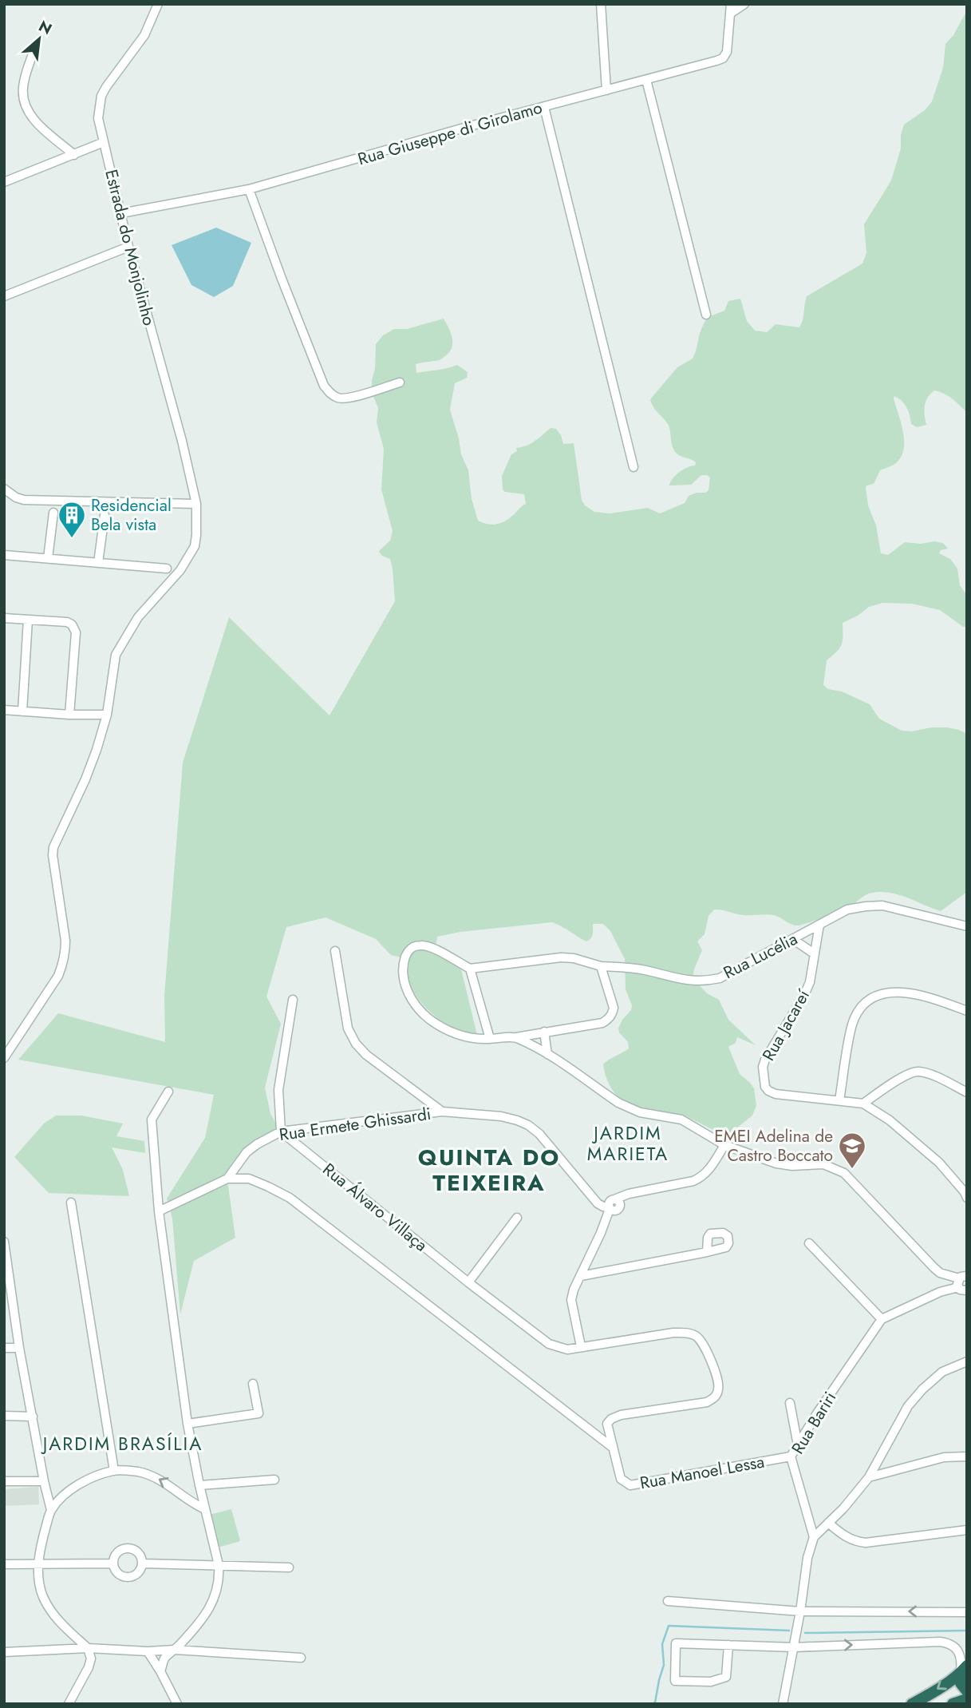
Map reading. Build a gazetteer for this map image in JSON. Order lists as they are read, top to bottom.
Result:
{
  "streets": {
    "street": [
      "Rua Giuseppe di Girolamo",
      "Estrada do Monjolinho",
      "Rua Lucélia",
      "Rua Jacareí",
      "Rua Ermete Ghissardi",
      "Rua Álvaro Villaça",
      "Rua Bariri",
      "Rua Manoel Lessa"
    ]
  },
  "crossings": [
    ["Rua Giuseppe di Girolamo", "Estrada do Monjolinho"],
    ["Rua Lucélia", "Rua Jacareí"],
    ["Rua Ermete Ghissardi", "Rua Álvaro Villaça"],
    ["Rua Álvaro Villaça", "Rua Manoel Lessa"],
    ["Rua Bariri", "Rua Manoel Lessa"]
  ],
  "districts": ["JARDIM MARIETA", "QUINTA DO TEIXEIRA", "JARDIM BRASÍLIA"],
  "places": {
    "building": ["Residencial Bela vista"],
    "school or university": ["EMEI Adelina de Castro Boccato"]
  },
  "north": "top right"
}
